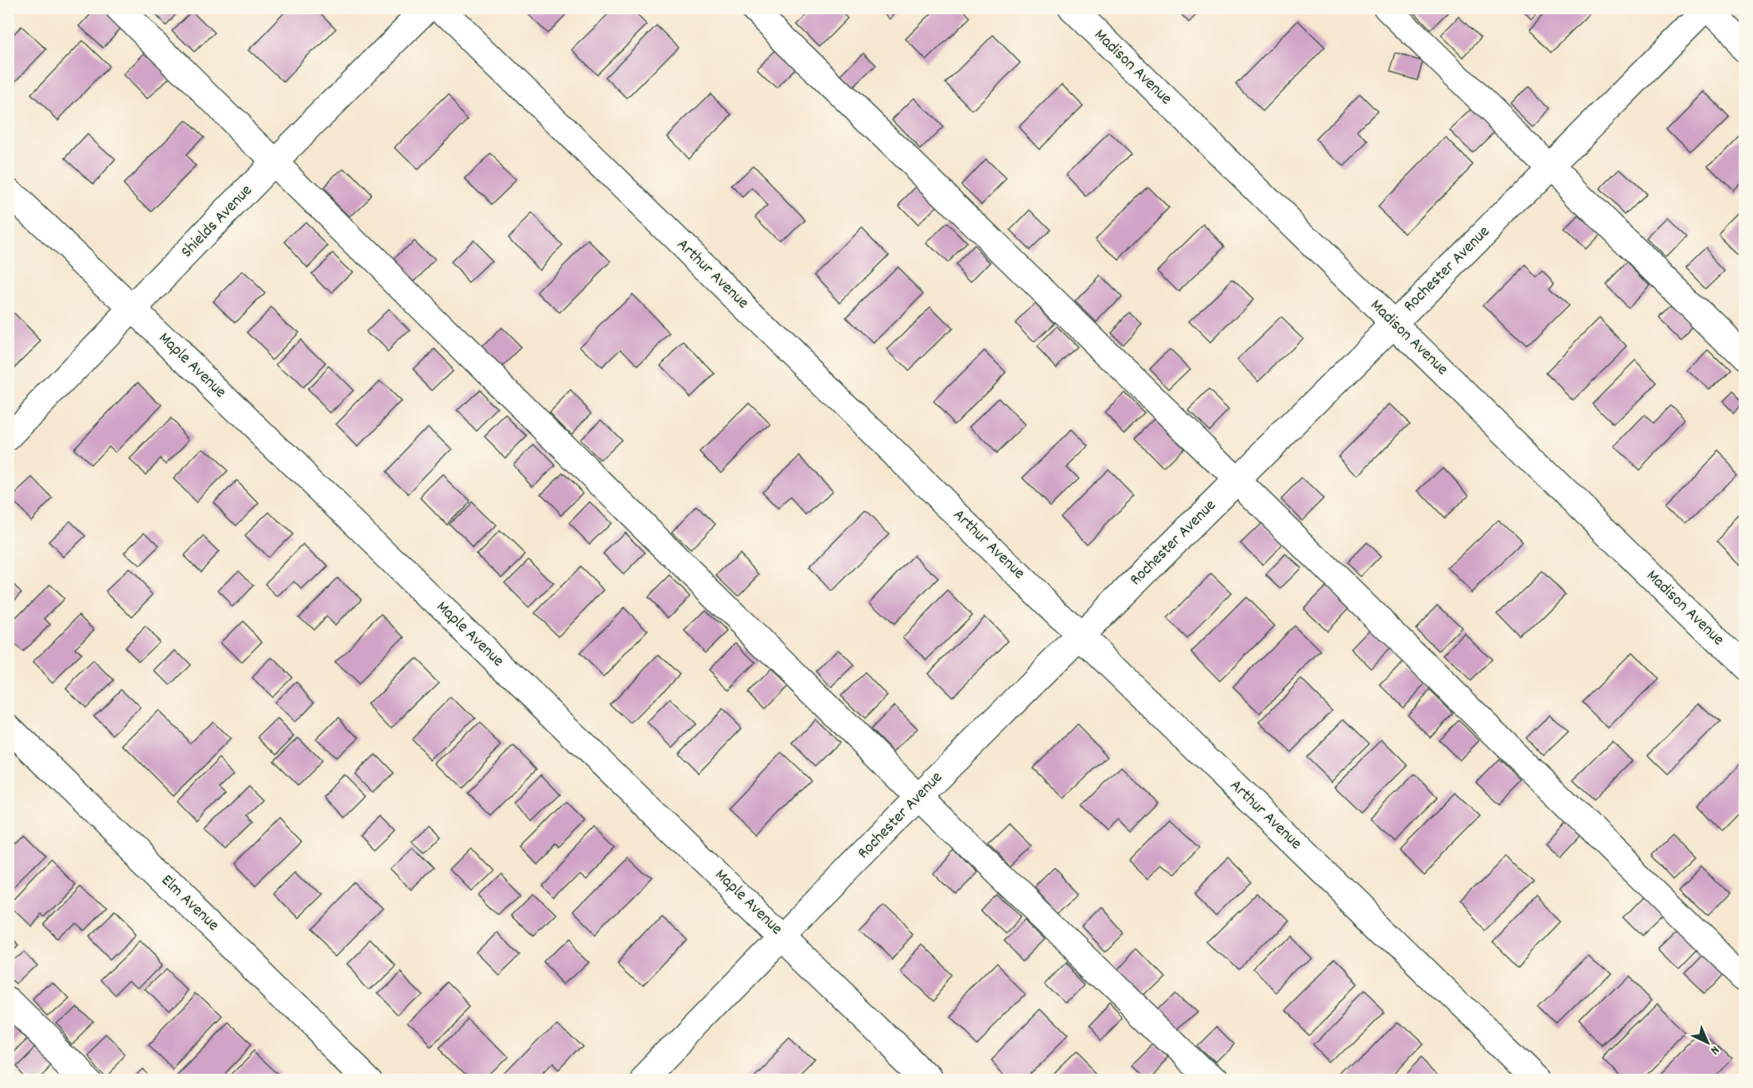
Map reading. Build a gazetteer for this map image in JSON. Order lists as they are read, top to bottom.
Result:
{
  "streets": {
    "street": [
      "Madison Avenue",
      "Shields Avenue",
      "Rochester Avenue",
      "Arthur Avenue",
      "Maple Avenue",
      "Elm Avenue"
    ]
  },
  "crossings": [
    ["Madison Avenue", "Rochester Avenue"],
    ["Shields Avenue", "Maple Avenue"],
    ["Rochester Avenue", "Arthur Avenue"],
    ["Rochester Avenue", "Maple Avenue"]
  ],
  "north": "bottom right"
}
